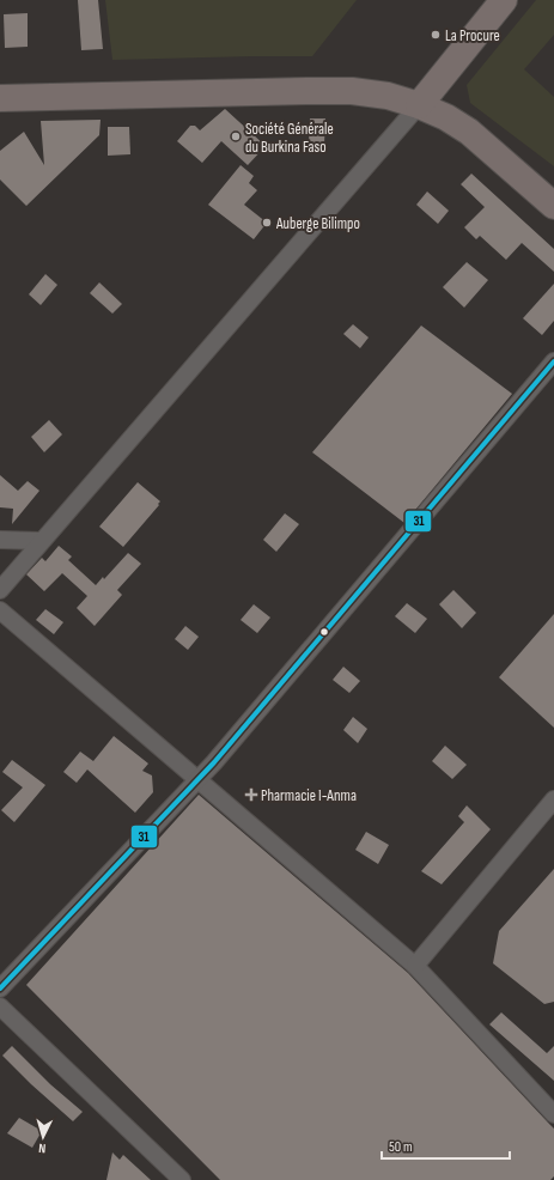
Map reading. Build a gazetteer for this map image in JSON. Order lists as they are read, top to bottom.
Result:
{
  "places": {
    "other": ["La Procure", "Société Générale du Burkina Faso", "Auberge Bilimpo"],
    "health": ["Pharmacie I-Anma"]
  },
  "lines": ["transit line 31"],
  "scale_bar": "50 m",
  "north": "bottom"
}
